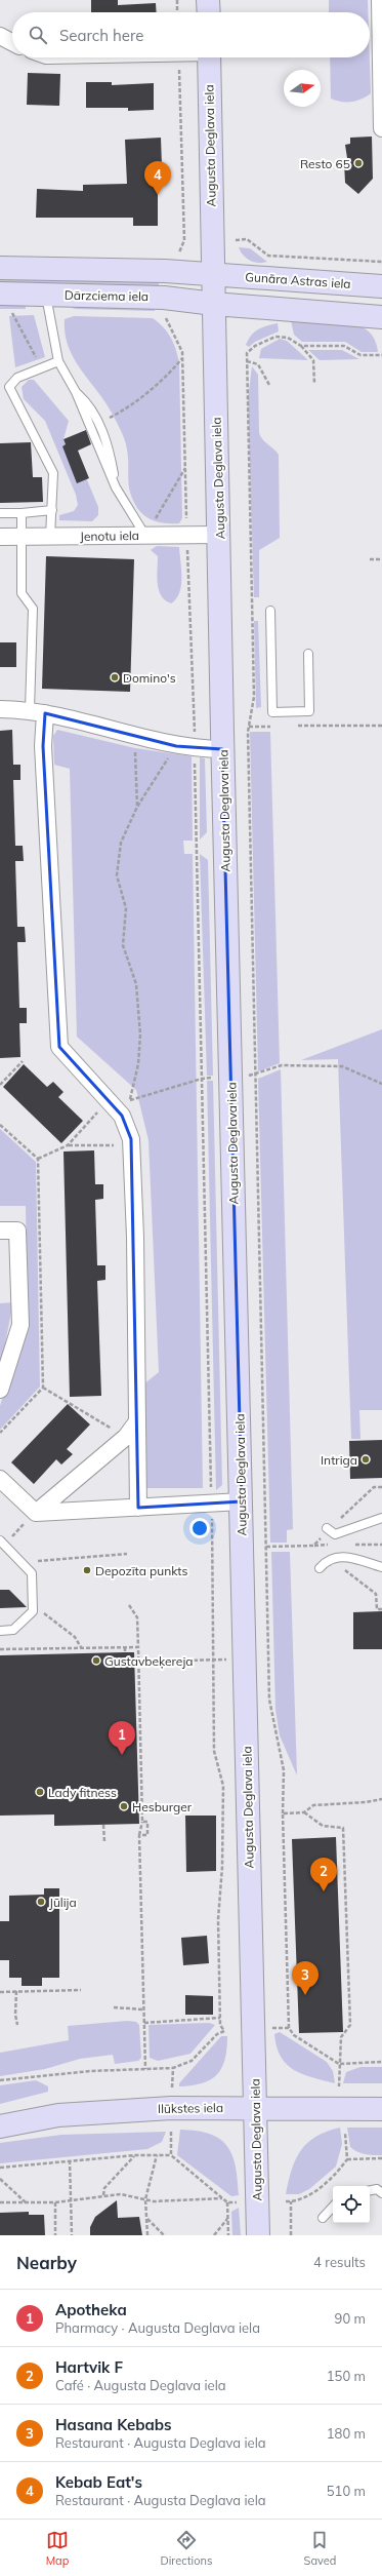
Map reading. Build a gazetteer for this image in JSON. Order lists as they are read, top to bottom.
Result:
{
  "streets": {
    "main road": [
      "Augusta Deglava iela",
      "Gunāra Astras iela",
      "Dārzciema iela",
      "Ilūkstes iela"
    ],
    "street": ["Jenotu iela"]
  },
  "crossings": [
    ["Augusta Deglava iela", "Gunāra Astras iela"],
    ["Augusta Deglava iela", "Dārzciema iela"],
    ["Augusta Deglava iela", "Jenotu iela"],
    ["Augusta Deglava iela", "Ilūkstes iela"],
    ["Gunāra Astras iela", "Dārzciema iela"]
  ],
  "places": [
    "Resto 65",
    "Domino's",
    "Intriga",
    "Depozīta punkts",
    "Gustavbeķereja",
    "Lady fitness",
    "Hesburger",
    "Jūlija"
  ],
  "north": "right",
  "page": {
    "search": "Search here",
    "pins": [
      "4",
      "1",
      "2",
      "3"
    ],
    "heading": ["Nearby", "4 results"],
    "list": [
      {
        "mark": "1",
        "name": "Apotheka",
        "note": "Pharmacy · Augusta Deglava iela",
        "value": "90 m"
      },
      {
        "mark": "2",
        "name": "Hartvik F",
        "note": "Café · Augusta Deglava iela",
        "value": "150 m"
      },
      {
        "mark": "3",
        "name": "Hasana Kebabs",
        "note": "Restaurant · Augusta Deglava iela",
        "value": "180 m"
      },
      {
        "mark": "4",
        "name": "Kebab Eat's",
        "note": "Restaurant · Augusta Deglava iela",
        "value": "510 m"
      }
    ],
    "nav": ["Map", "Directions", "Saved"]
  }
}
